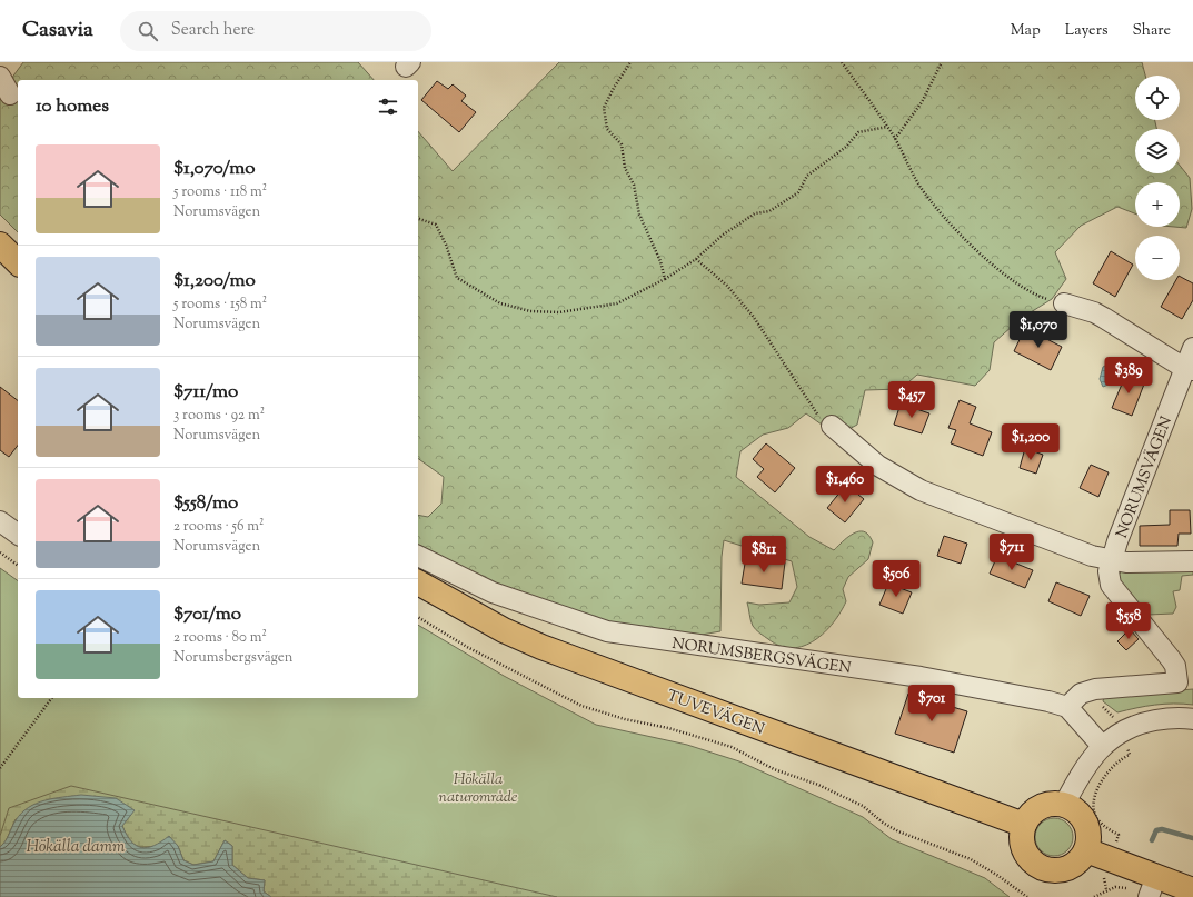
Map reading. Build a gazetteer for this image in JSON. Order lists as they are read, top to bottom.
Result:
{
  "streets": {
    "main road": ["TUVEVÄGEN"],
    "street": ["NORUMSVÄGEN", "NORUMSBERGSVÄGEN"]
  },
  "crossings": [
    ["NORUMSVÄGEN", "NORUMSBERGSVÄGEN"]
  ],
  "water": ["Hökälla damm"],
  "parks": ["Hökälla naturområde"],
  "page": {
    "header": "Casavia",
    "search": "Search here",
    "nav": ["Map", "Layers", "Share"],
    "map_buttons": ["+", "−"],
    "heading": "10 homes",
    "list": [
      {
        "name": "$1,070/mo",
        "note": "5 rooms · 118 m² · Norumsvägen"
      },
      {
        "name": "$1,200/mo",
        "note": "5 rooms · 158 m² · Norumsvägen"
      },
      {
        "name": "$711/mo",
        "note": "3 rooms · 92 m² · Norumsvägen"
      },
      {
        "name": "$558/mo",
        "note": "2 rooms · 56 m² · Norumsvägen"
      },
      {
        "name": "$701/mo",
        "note": "2 rooms · 80 m² · Norumsbergsvägen"
      }
    ],
    "price": [
      "$1,070",
      "$389",
      "$457",
      "$1,200",
      "$1,460",
      "$711",
      "$811",
      "$506",
      "$558",
      "$701"
    ]
  }
}
